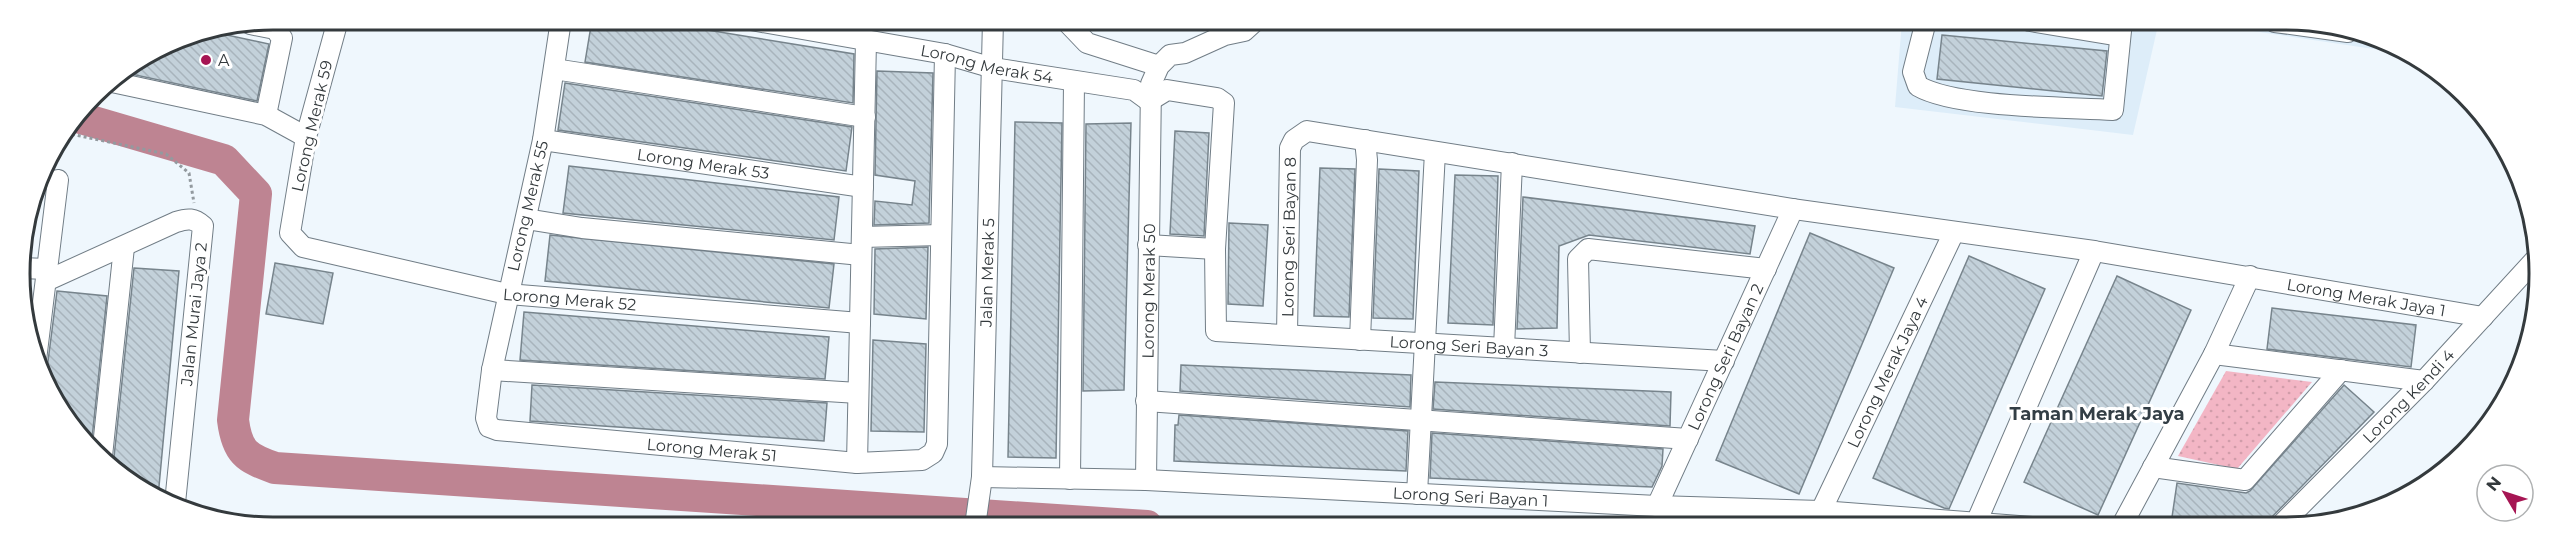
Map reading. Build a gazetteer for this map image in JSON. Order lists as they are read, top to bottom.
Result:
{
  "streets": {
    "street": [
      "Lorong Merak 54",
      "Lorong Merak 59",
      "Lorong Merak 53",
      "Lorong Merak 55",
      "Lorong Seri Bayan 8",
      "Jalan Merak 5",
      "Lorong Merak 50",
      "Lorong Merak Jaya 1",
      "Lorong Merak 52",
      "Jalan Murai Jaya 2",
      "Lorong Seri Bayan 3",
      "Lorong Seri Bayan 2",
      "Lorong Merak Jaya 4",
      "Lorong Kendi 4",
      "Lorong Merak 51",
      "Lorong Seri Bayan 1"
    ]
  },
  "crossings": [
    ["Lorong Merak 54", "Jalan Merak 5"],
    ["Lorong Merak 54", "Lorong Merak 50"],
    ["Lorong Merak 59", "Lorong Merak 52"],
    ["Lorong Merak 53", "Lorong Merak 55"],
    ["Lorong Merak 55", "Lorong Merak 52"],
    ["Lorong Merak 55", "Lorong Merak 51"],
    ["Lorong Seri Bayan 8", "Lorong Merak Jaya 1"],
    ["Lorong Seri Bayan 8", "Lorong Seri Bayan 3"],
    ["Jalan Merak 5", "Lorong Seri Bayan 1"],
    ["Lorong Merak 50", "Lorong Seri Bayan 1"],
    ["Lorong Merak Jaya 1", "Lorong Seri Bayan 2"],
    ["Lorong Merak Jaya 1", "Lorong Merak Jaya 4"],
    ["Lorong Merak Jaya 1", "Lorong Kendi 4"],
    ["Lorong Seri Bayan 3", "Lorong Seri Bayan 2"],
    ["Lorong Seri Bayan 2", "Lorong Seri Bayan 1"],
    ["Lorong Merak Jaya 4", "Lorong Seri Bayan 1"]
  ],
  "districts": ["Taman Merak Jaya"],
  "places": ["A"],
  "north": "top left"
}
